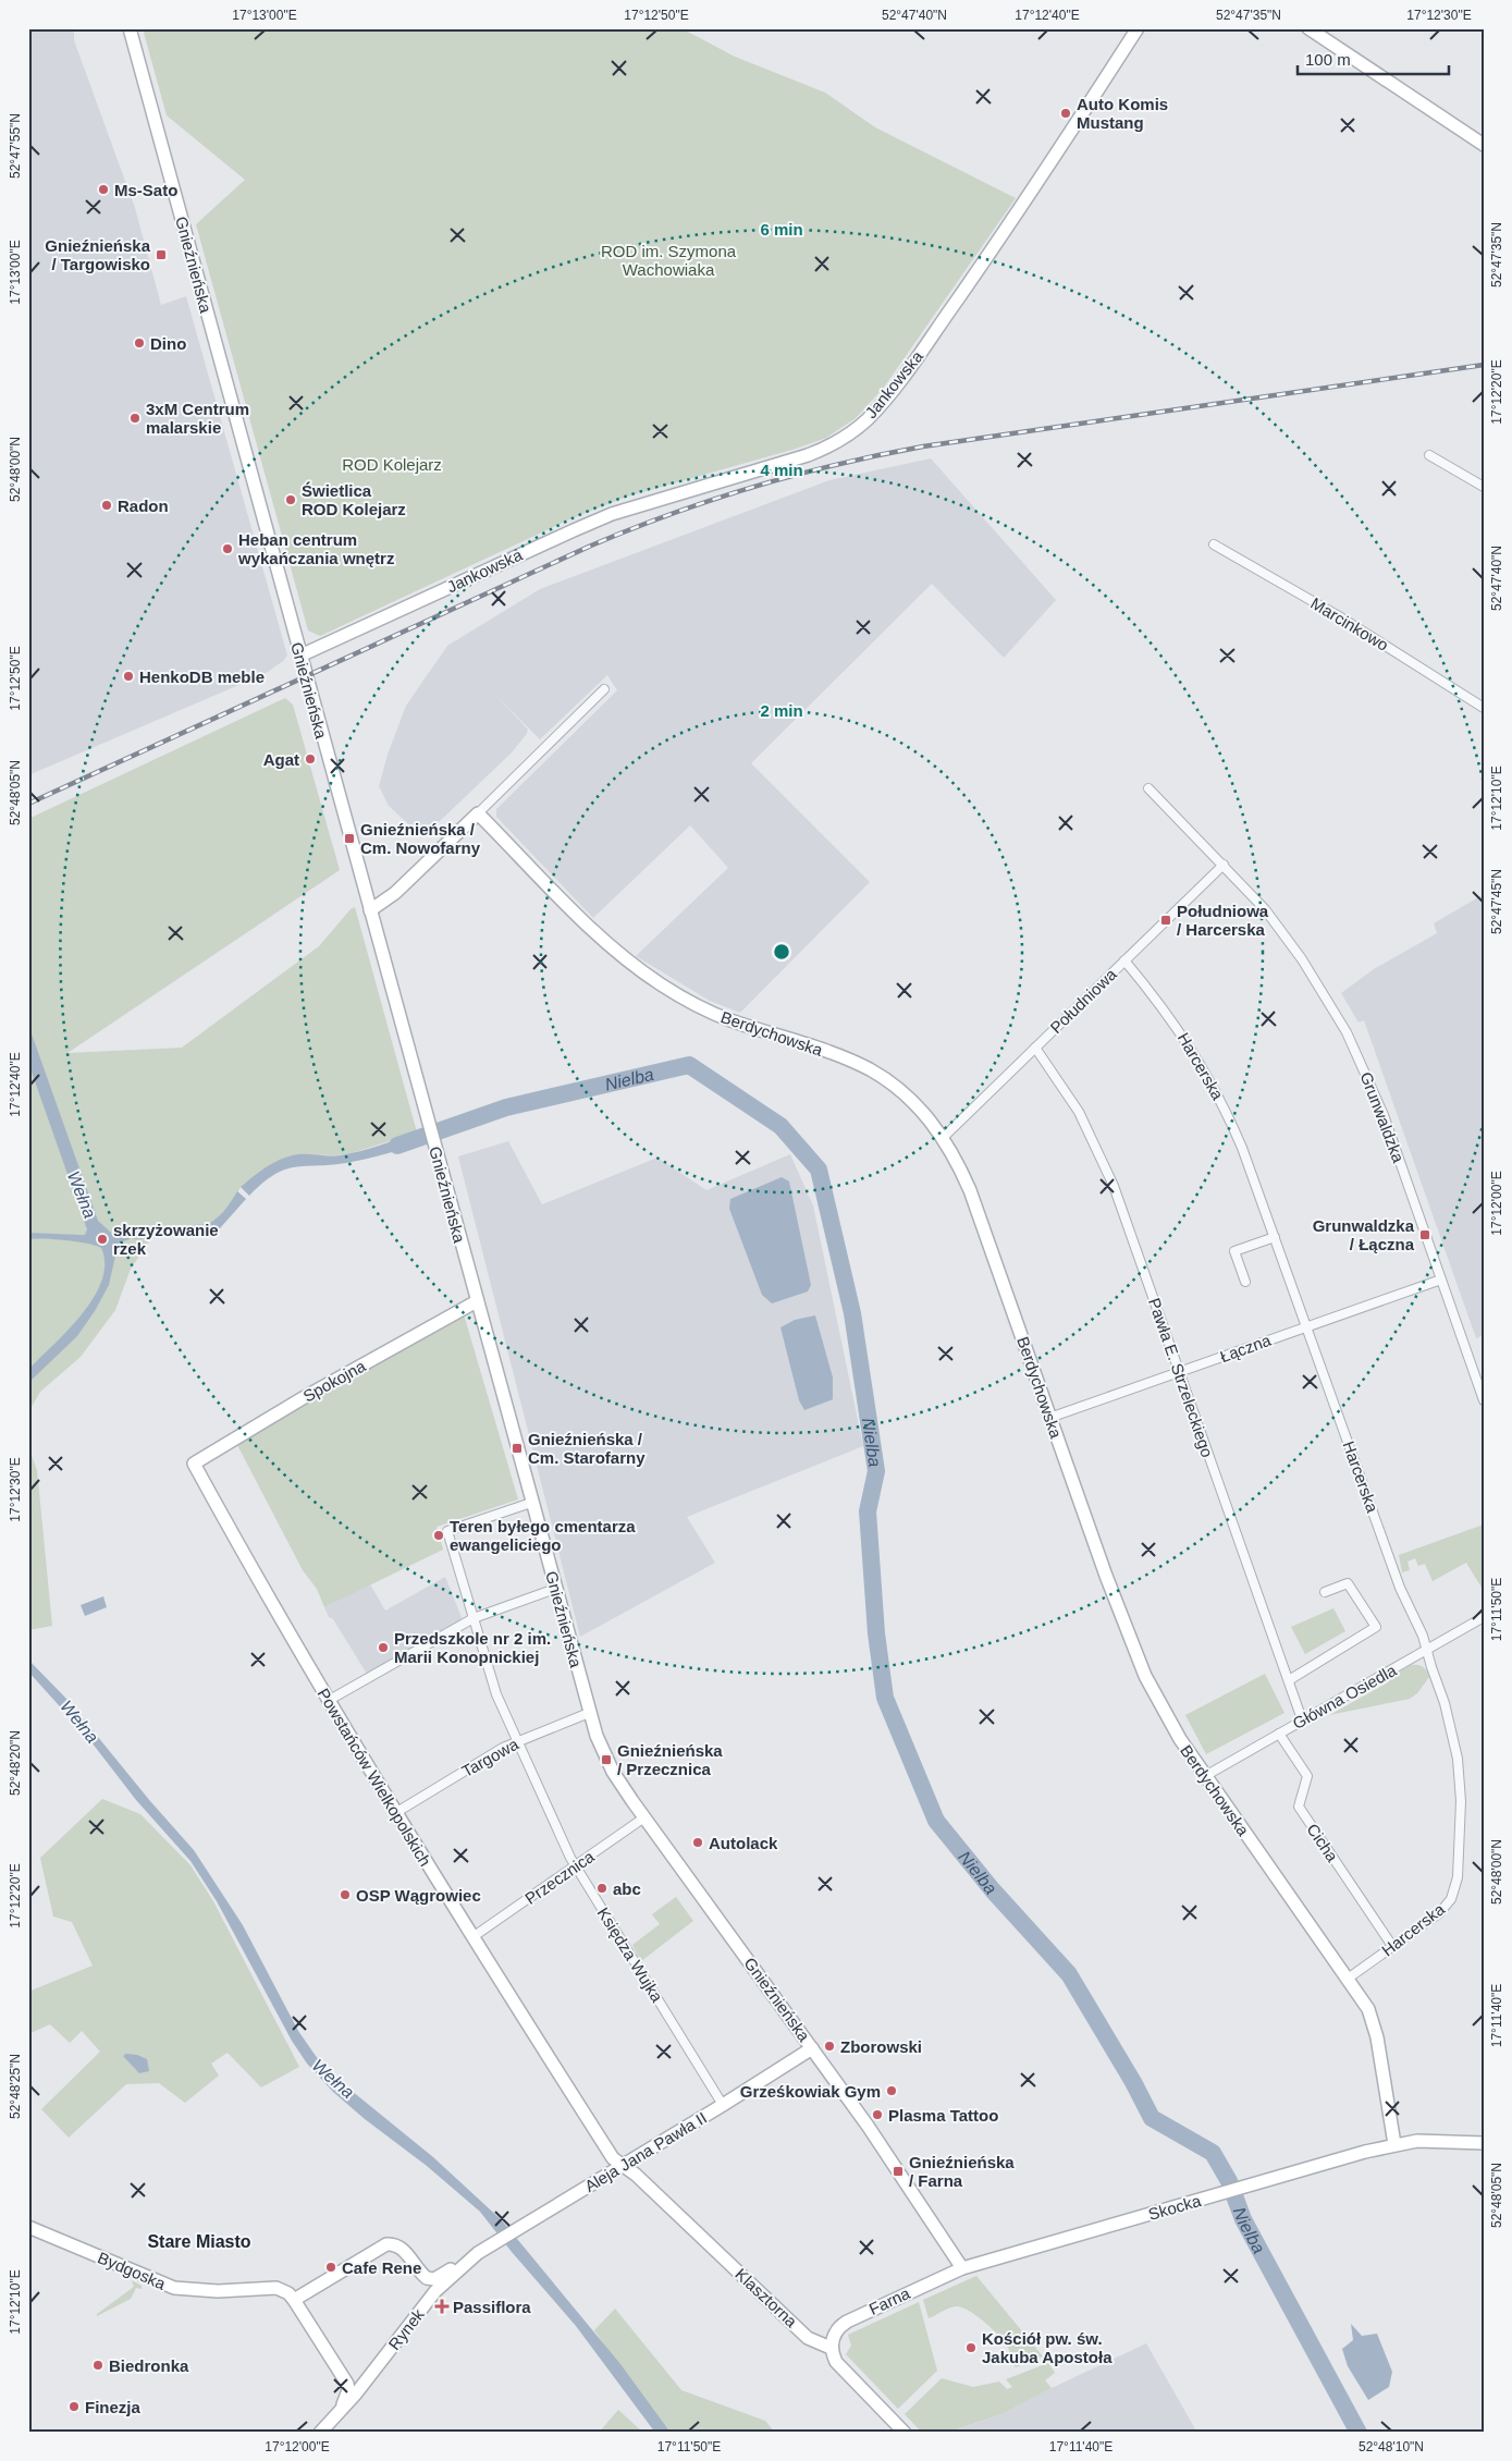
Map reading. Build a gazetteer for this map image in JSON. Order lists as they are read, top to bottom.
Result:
{
  "streets": {
    "street": [
      "Gnieźnieńska",
      "Jankowska",
      "Marcinkowo",
      "Południowa",
      "Berdychowska",
      "Harcerska",
      "Grunwaldzka",
      "Łączna",
      "Pawła E. Strzeleckiego",
      "Spokojna",
      "Główna Osiedla",
      "Targowa",
      "Powstańców Wielkopolskich",
      "Cicha",
      "Przecznica",
      "Księdza Wujka",
      "Aleja Jana Pawła II",
      "Skocka",
      "Bydgoska",
      "Klasztorna",
      "Farna",
      "Rynek"
    ]
  },
  "crossings": [
    ["Gnieźnieńska", "Jankowska"],
    ["Gnieźnieńska", "Spokojna"],
    ["Gnieźnieńska", "Targowa"],
    ["Gnieźnieńska", "Przecznica"],
    ["Gnieźnieńska", "Księdza Wujka"],
    ["Gnieźnieńska", "Aleja Jana Pawła II"],
    ["Gnieźnieńska", "Skocka"],
    ["Gnieźnieńska", "Farna"],
    ["Południowa", "Berdychowska"],
    ["Południowa", "Harcerska"],
    ["Południowa", "Grunwaldzka"],
    ["Południowa", "Pawła E. Strzeleckiego"],
    ["Berdychowska", "Harcerska"],
    ["Berdychowska", "Łączna"],
    ["Berdychowska", "Główna Osiedla"],
    ["Berdychowska", "Skocka"],
    ["Harcerska", "Łączna"],
    ["Harcerska", "Główna Osiedla"],
    ["Harcerska", "Cicha"],
    ["Grunwaldzka", "Łączna"],
    ["Łączna", "Pawła E. Strzeleckiego"],
    ["Pawła E. Strzeleckiego", "Główna Osiedla"],
    ["Spokojna", "Powstańców Wielkopolskich"],
    ["Główna Osiedla", "Cicha"],
    ["Targowa", "Powstańców Wielkopolskich"],
    ["Targowa", "Księdza Wujka"],
    ["Powstańców Wielkopolskich", "Przecznica"],
    ["Powstańców Wielkopolskich", "Aleja Jana Pawła II"],
    ["Powstańców Wielkopolskich", "Klasztorna"],
    ["Przecznica", "Księdza Wujka"],
    ["Księdza Wujka", "Aleja Jana Pawła II"],
    ["Aleja Jana Pawła II", "Klasztorna"],
    ["Aleja Jana Pawła II", "Rynek"],
    ["Skocka", "Farna"],
    ["Klasztorna", "Farna"]
  ],
  "districts": ["Stare Miasto"],
  "water": ["Nielba", "Wełna"],
  "parks": ["ROD im. Szymona Wachowiaka", "ROD Kolejarz"],
  "places": {
    "other": [
      "Auto Komis Mustang",
      "Ms-Sato",
      "Dino",
      "3xM Centrum malarskie",
      "Świetlica ROD Kolejarz",
      "Radon",
      "Heban centrum wykańczania wnętrz",
      "HenkoDB meble",
      "Agat",
      "skrzyżowanie rzek",
      "Teren byłego cmentarza ewangeliciego",
      "Przedszkole nr 2 im. Marii Konopnickiej",
      "Autolack",
      "abc",
      "OSP Wągrowiec",
      "Zborowski",
      "Grześkowiak Gym",
      "Plasma Tattoo",
      "Cafe Rene",
      "Kościół pw. św. Jakuba Apostoła",
      "Biedronka",
      "Finezja"
    ],
    "transit": [
      "Gnieźnieńska / Targowisko",
      "Gnieźnieńska / Cm. Nowofarny",
      "Południowa / Harcerska",
      "Grunwaldzka / Łączna",
      "Gnieźnieńska / Cm. Starofarny",
      "Gnieźnieńska / Przecznica",
      "Gnieźnieńska / Farna"
    ],
    "health": ["Passiflora"]
  },
  "scale_bar": "100 m",
  "coordinates": [
    "17°13'00\"E",
    "17°12'50\"E",
    "52°47'40\"N",
    "17°12'40\"E",
    "52°47'35\"N",
    "17°12'30\"E",
    "52°47'55\"N",
    "17°12'20\"E",
    "52°48'00\"N",
    "52°48'05\"N",
    "17°12'10\"E",
    "52°47'45\"N",
    "17°12'00\"E",
    "17°11'50\"E",
    "52°48'20\"N",
    "17°11'40\"E",
    "52°48'25\"N",
    "52°48'10\"N"
  ],
  "rings": ["6 min", "4 min", "2 min"]
}
